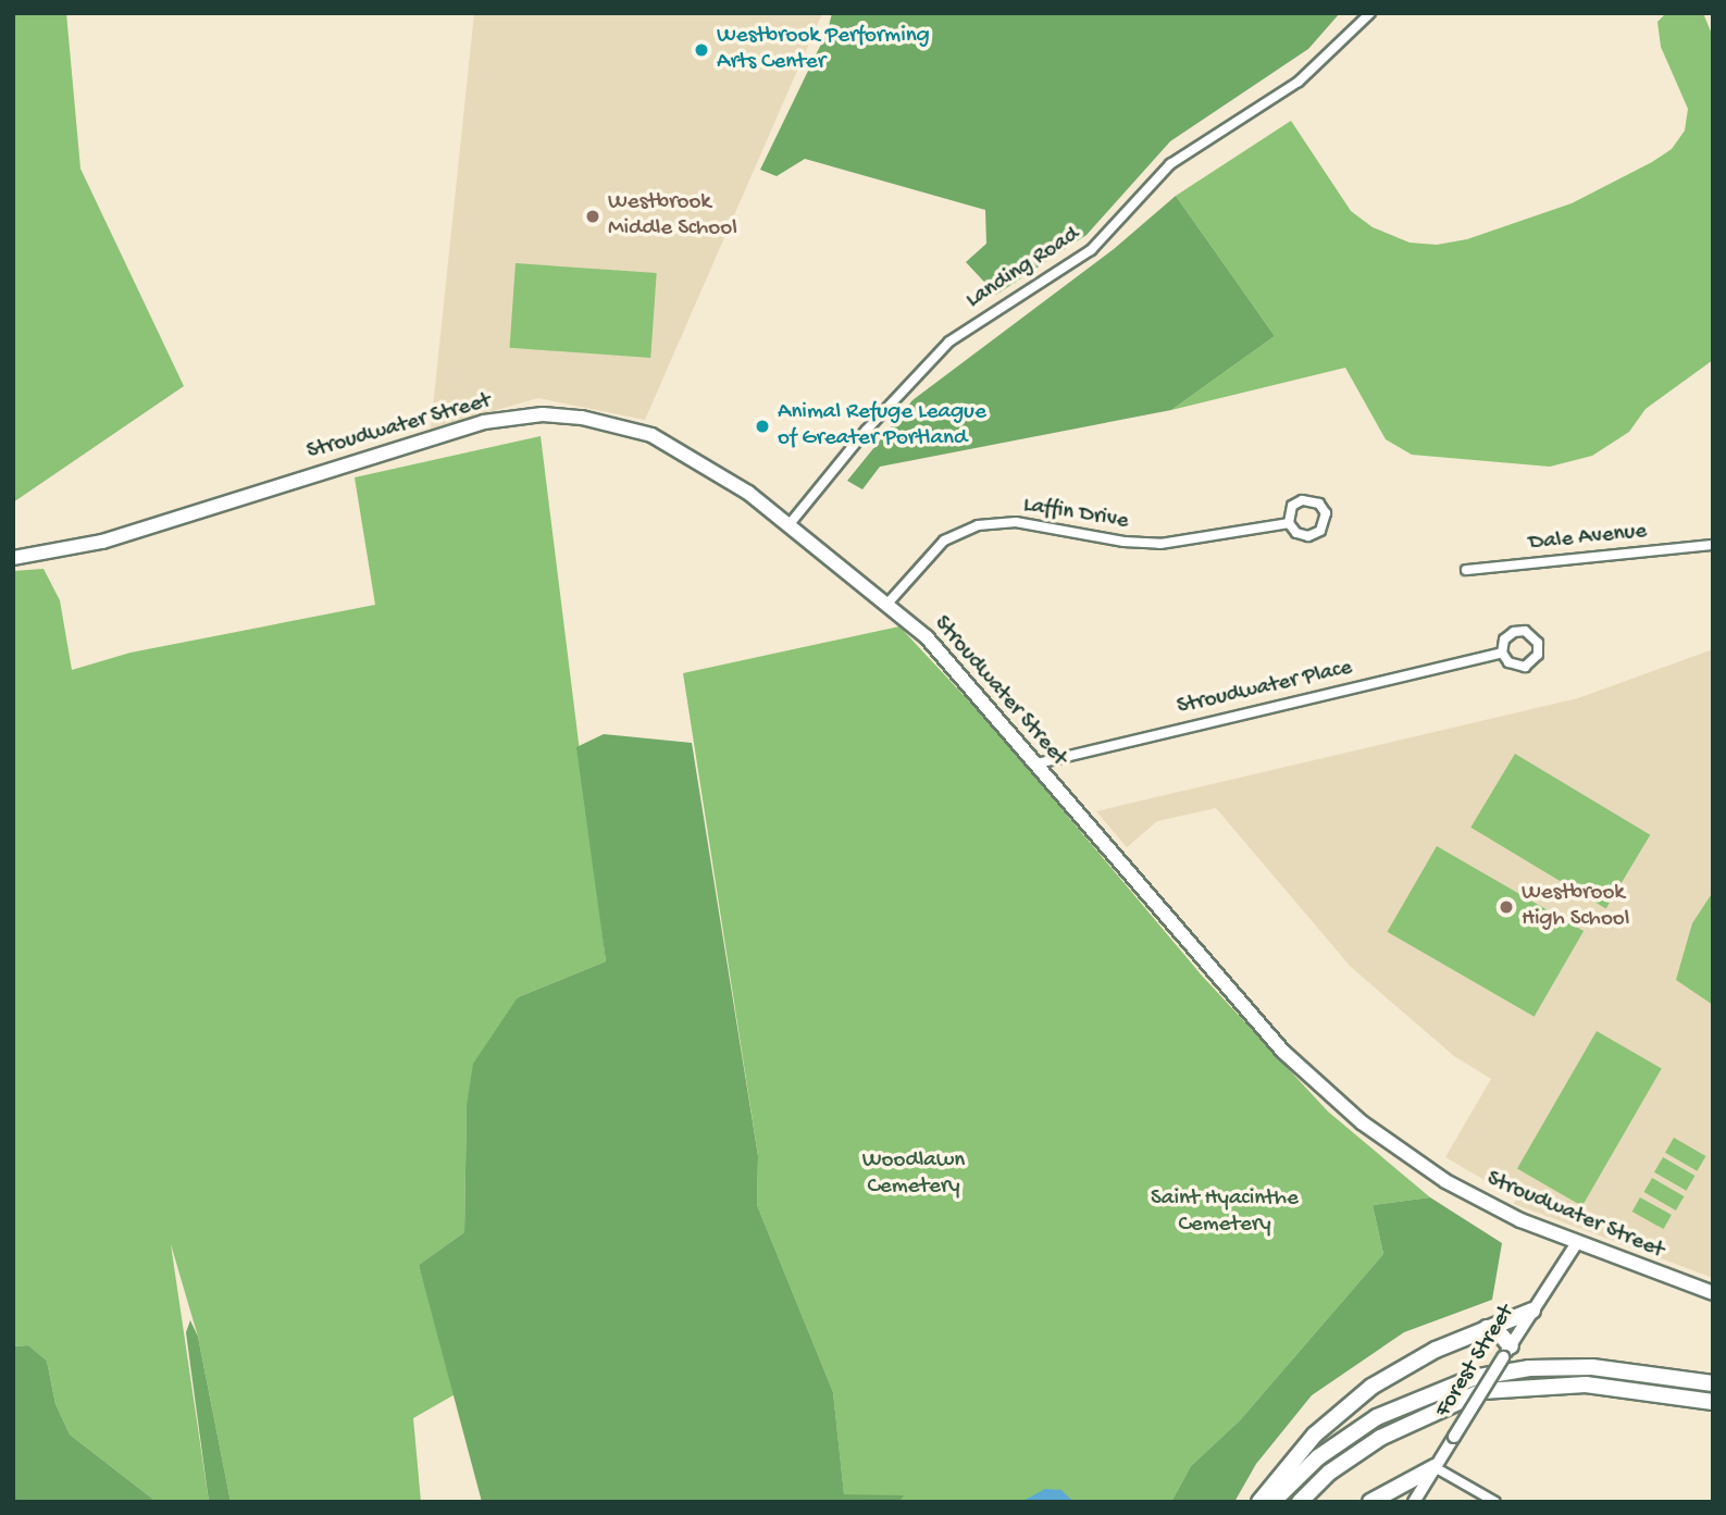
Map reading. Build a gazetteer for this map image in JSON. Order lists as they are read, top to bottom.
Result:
{
  "streets": {
    "main road": ["Stroudwater Street"],
    "street": [
      "Landing Road",
      "Laffin Drive",
      "Dale Avenue",
      "Stroudwater Place",
      "Forest Street"
    ]
  },
  "crossings": [
    ["Landing Road", "Stroudwater Street"],
    ["Stroudwater Street", "Laffin Drive"],
    ["Stroudwater Street", "Stroudwater Place"],
    ["Stroudwater Street", "Forest Street"]
  ],
  "parks": ["Woodlawn Cemetery", "Saint Hyacinthe Cemetery"],
  "places": [
    "Westbrook Performing Arts Center",
    "Westbrook Middle School",
    "Animal Refuge League of Greater Portland",
    "Westbrook High School"
  ]
}
